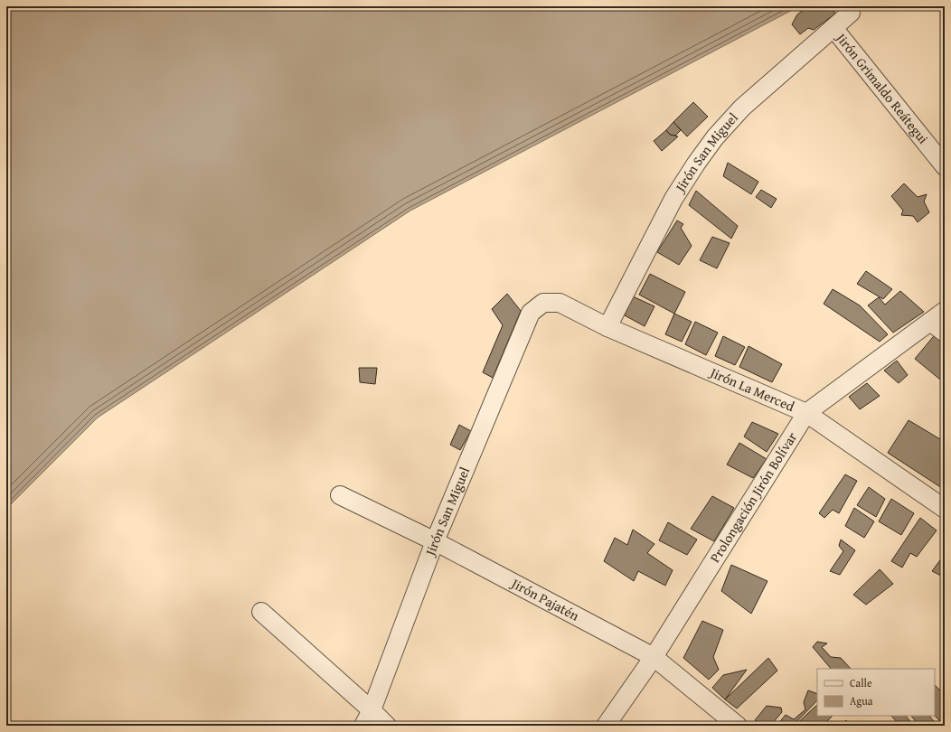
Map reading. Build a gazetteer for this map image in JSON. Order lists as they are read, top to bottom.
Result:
{
  "streets": {
    "street": [
      "Jirón Grimaldo Reátegui",
      "Jirón San Miguel",
      "Jirón La Merced",
      "Prolongación Jirón Bolívar",
      "Jirón Pajatén"
    ]
  },
  "crossings": [
    ["Jirón Grimaldo Reátegui", "Jirón San Miguel"],
    ["Jirón San Miguel", "Jirón La Merced"],
    ["Jirón San Miguel", "Jirón Pajatén"],
    ["Jirón La Merced", "Prolongación Jirón Bolívar"],
    ["Prolongación Jirón Bolívar", "Jirón Pajatén"]
  ],
  "legend": ["Calle", "Agua"]
}
